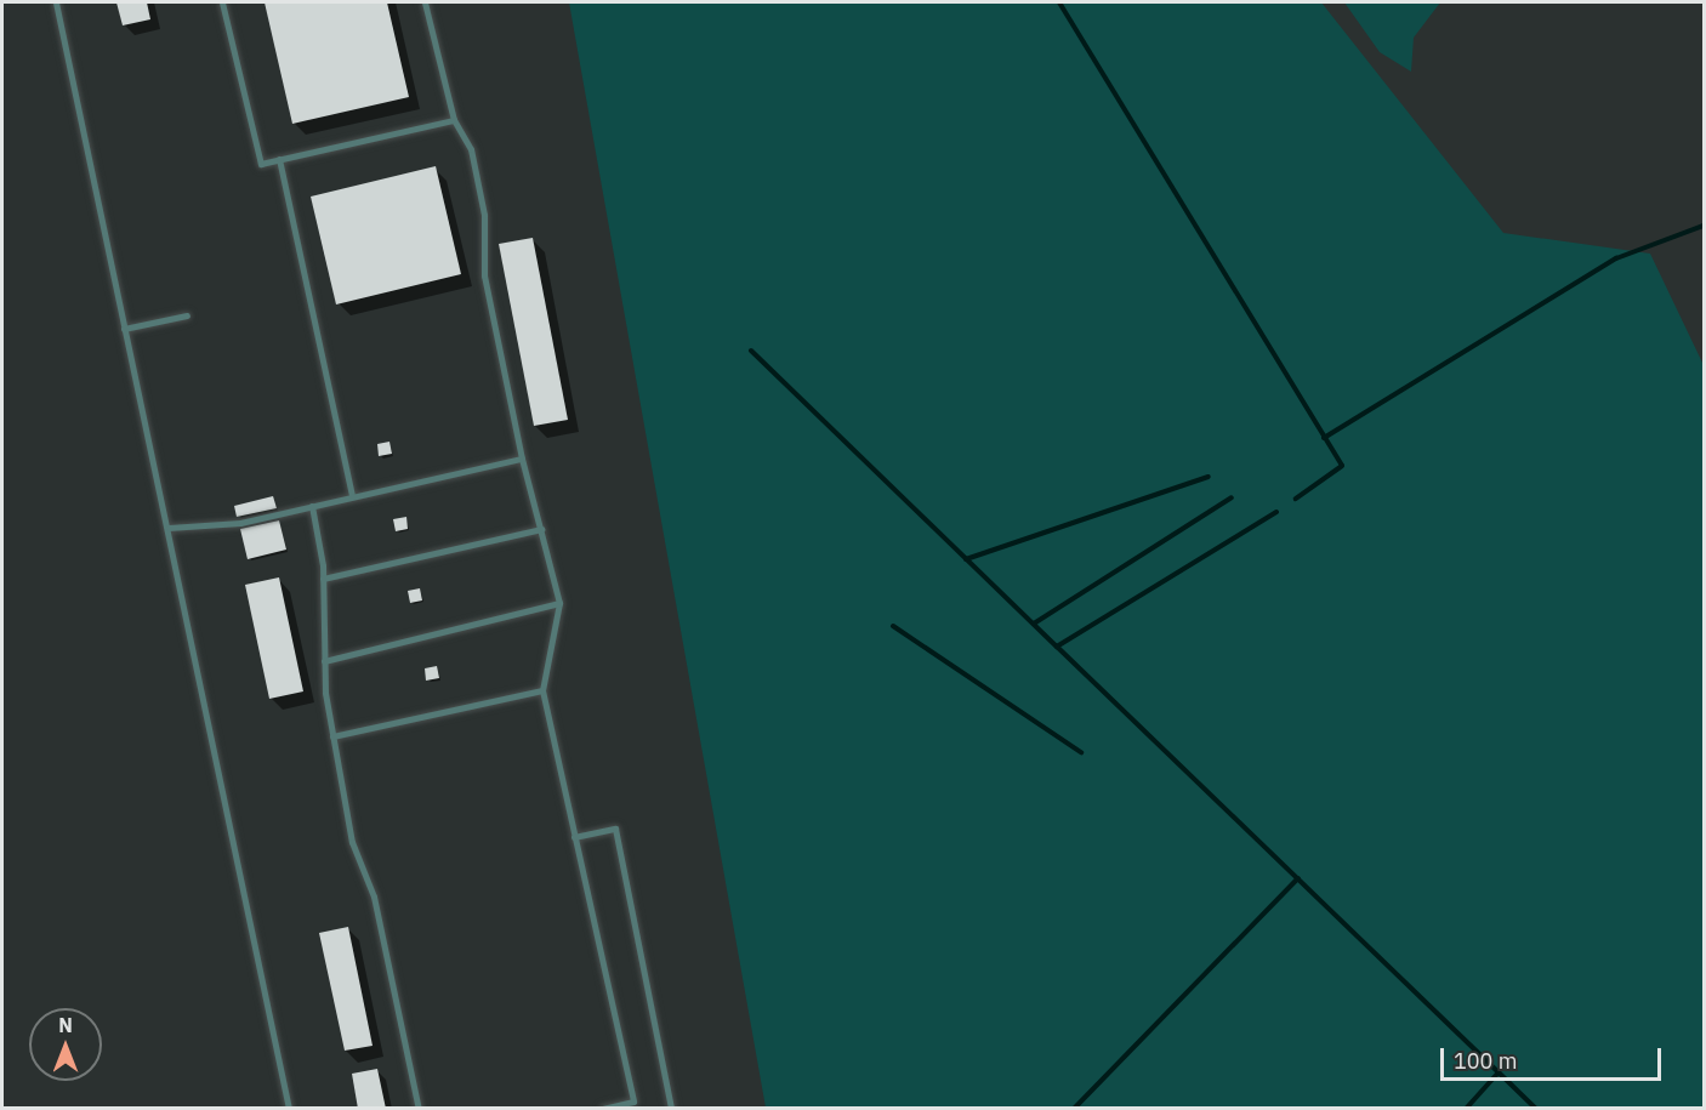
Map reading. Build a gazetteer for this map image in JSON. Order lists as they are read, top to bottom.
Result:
{
  "scale_bar": "100 m",
  "north": "top"
}
